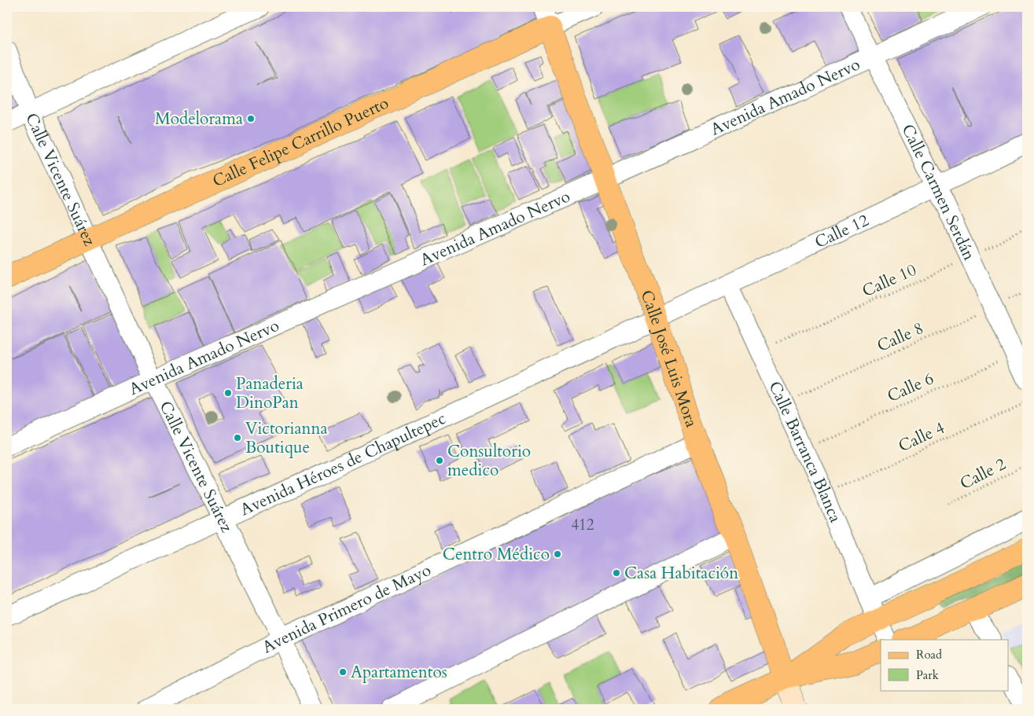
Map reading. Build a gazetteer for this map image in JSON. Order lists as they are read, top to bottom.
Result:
{
  "streets": {
    "main road": ["Calle Felipe Carrillo Puerto", "Calle José Luis Mora"],
    "street": [
      "Avenida Amado Nervo",
      "Calle Vicente Suárez",
      "Calle Carmen Serdán",
      "Calle 12",
      "Calle Barranca Blanca",
      "Avenida Héroes de Chapultepec",
      "Avenida Primero de Mayo"
    ],
    "path": [
      "Calle 10",
      "Calle 8",
      "Calle 6",
      "Calle 4",
      "Calle 2"
    ]
  },
  "crossings": [
    ["Avenida Amado Nervo", "Calle Vicente Suárez"],
    ["Avenida Amado Nervo", "Calle Carmen Serdán"],
    ["Avenida Amado Nervo", "Calle José Luis Mora"],
    ["Calle Felipe Carrillo Puerto", "Calle Vicente Suárez"],
    ["Calle Felipe Carrillo Puerto", "Calle José Luis Mora"],
    ["Calle Vicente Suárez", "Avenida Héroes de Chapultepec"],
    ["Calle Vicente Suárez", "Avenida Primero de Mayo"],
    ["Calle Carmen Serdán", "Calle 12"],
    ["Calle Carmen Serdán", "Calle 10"],
    ["Calle Carmen Serdán", "Calle 8"],
    ["Calle Carmen Serdán", "Calle 6"],
    ["Calle 12", "Calle José Luis Mora"],
    ["Calle 12", "Calle Barranca Blanca"],
    ["Calle 12", "Avenida Héroes de Chapultepec"],
    ["Calle 10", "Calle Barranca Blanca"],
    ["Calle 8", "Calle Barranca Blanca"],
    ["Calle José Luis Mora", "Avenida Héroes de Chapultepec"],
    ["Calle José Luis Mora", "Avenida Primero de Mayo"],
    ["Calle 6", "Calle Barranca Blanca"],
    ["Calle 4", "Calle Barranca Blanca"]
  ],
  "places": [
    "Modelorama",
    "Panaderia DinoPan",
    "Victorianna Boutique",
    "Consultorio medico",
    "Centro Médico",
    "Casa Habitación",
    "Apartamentos"
  ],
  "house_numbers": ["412"],
  "legend": ["Road", "Park"]
}
